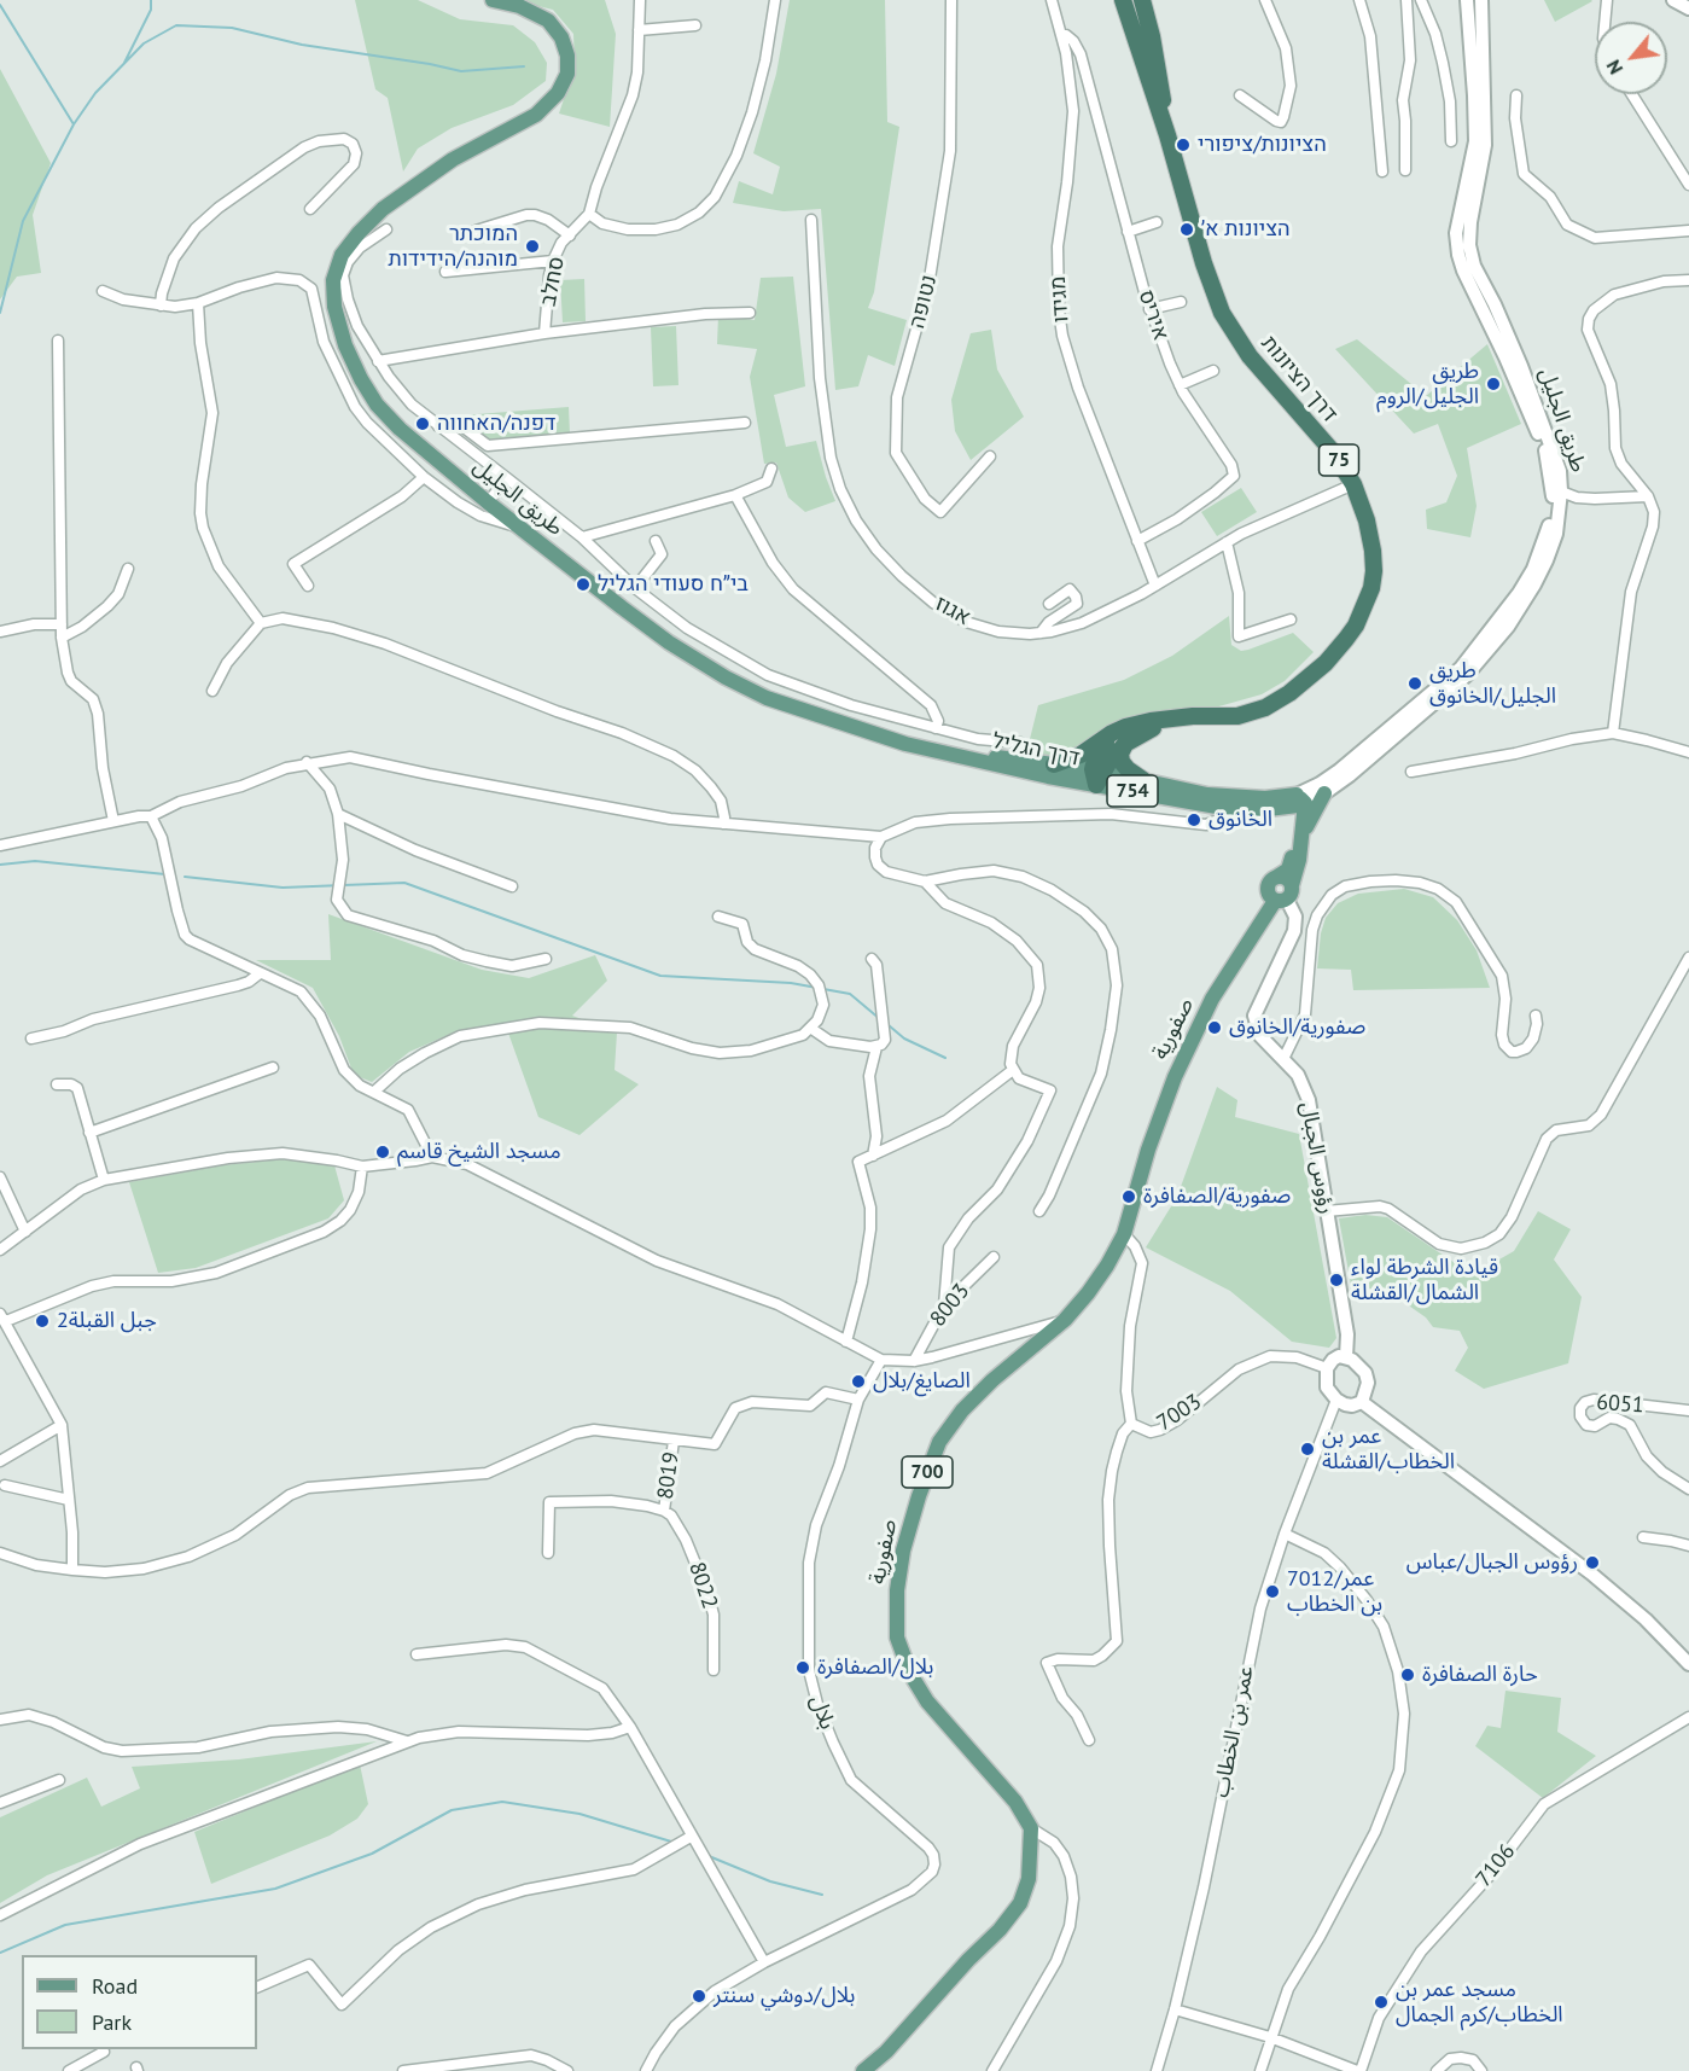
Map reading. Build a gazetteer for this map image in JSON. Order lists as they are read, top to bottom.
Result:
{
  "streets": {
    "highway": ["דרך הציונות", "75"],
    "main road": [
      "طريق الجليل",
      "דרך הגליל",
      "754",
      "صفورية",
      "700"
    ],
    "street": [
      "סחלב",
      "מגידו",
      "נטופה",
      "איריס",
      "אגוז",
      "رؤوس الجبال",
      "8003",
      "6051",
      "7003",
      "8019",
      "8022",
      "بلال",
      "عمر بن الخطاب",
      "7106"
    ]
  },
  "crossings": [
    ["מגידו", "איריס"],
    ["מגידו", "אגוז"],
    ["דרך הציונות", "אגוז"],
    ["דרך הציונות", "דרך הגליל"],
    ["طريق الجليل", "דרך הגליל"],
    ["طريق الجليل", "صفورية"],
    ["דרך הגליל", "صفورية"],
    ["صفورية", "رؤوس الجبال"],
    ["صفورية", "7003"],
    ["رؤوس الجبال", "7003"],
    ["رؤوس الجبال", "عمر بن الخطاب"],
    ["7003", "عمر بن الخطاب"],
    ["8019", "8022"]
  ],
  "places": [
    "הציונות/ציפורי",
    "הציונות א׳",
    "המוכתר מוהנה/הידידות",
    "طريق الجليل/الروم",
    "דפנה/האחווה",
    "בי״ח סעודי הגליל",
    "طريق الجليل/الخانوق",
    "الخانوق",
    "صفورية/الخانوق",
    "مسجد الشيخ قاسم",
    "صفورية/الصفافرة",
    "قيادة الشرطة لواء الشمال/القشلة",
    "جبل القبلة2",
    "الصايغ/بلال",
    "عمر بن الخطاب/القشلة",
    "رؤوس الجبال/عباس",
    "7012/عمر بن الخطاب",
    "بلال/الصفافرة",
    "حارة الصفافرة",
    "بلال/دوشي سنتر",
    "مسجد عمر بن الخطاب/كرم الجمال"
  ],
  "legend": ["Road", "Park"],
  "north": "bottom left"
}
